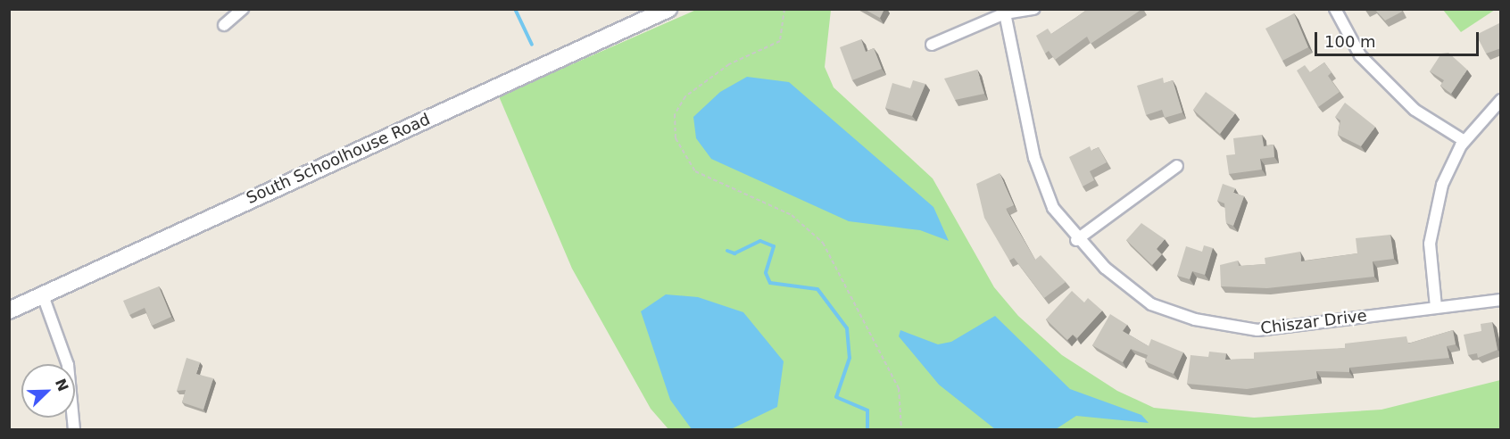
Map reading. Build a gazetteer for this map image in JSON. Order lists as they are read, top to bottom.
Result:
{
  "streets": {
    "street": ["South Schoolhouse Road", "Chiszar Drive"]
  },
  "scale_bar": "100 m",
  "north": "top right"
}
